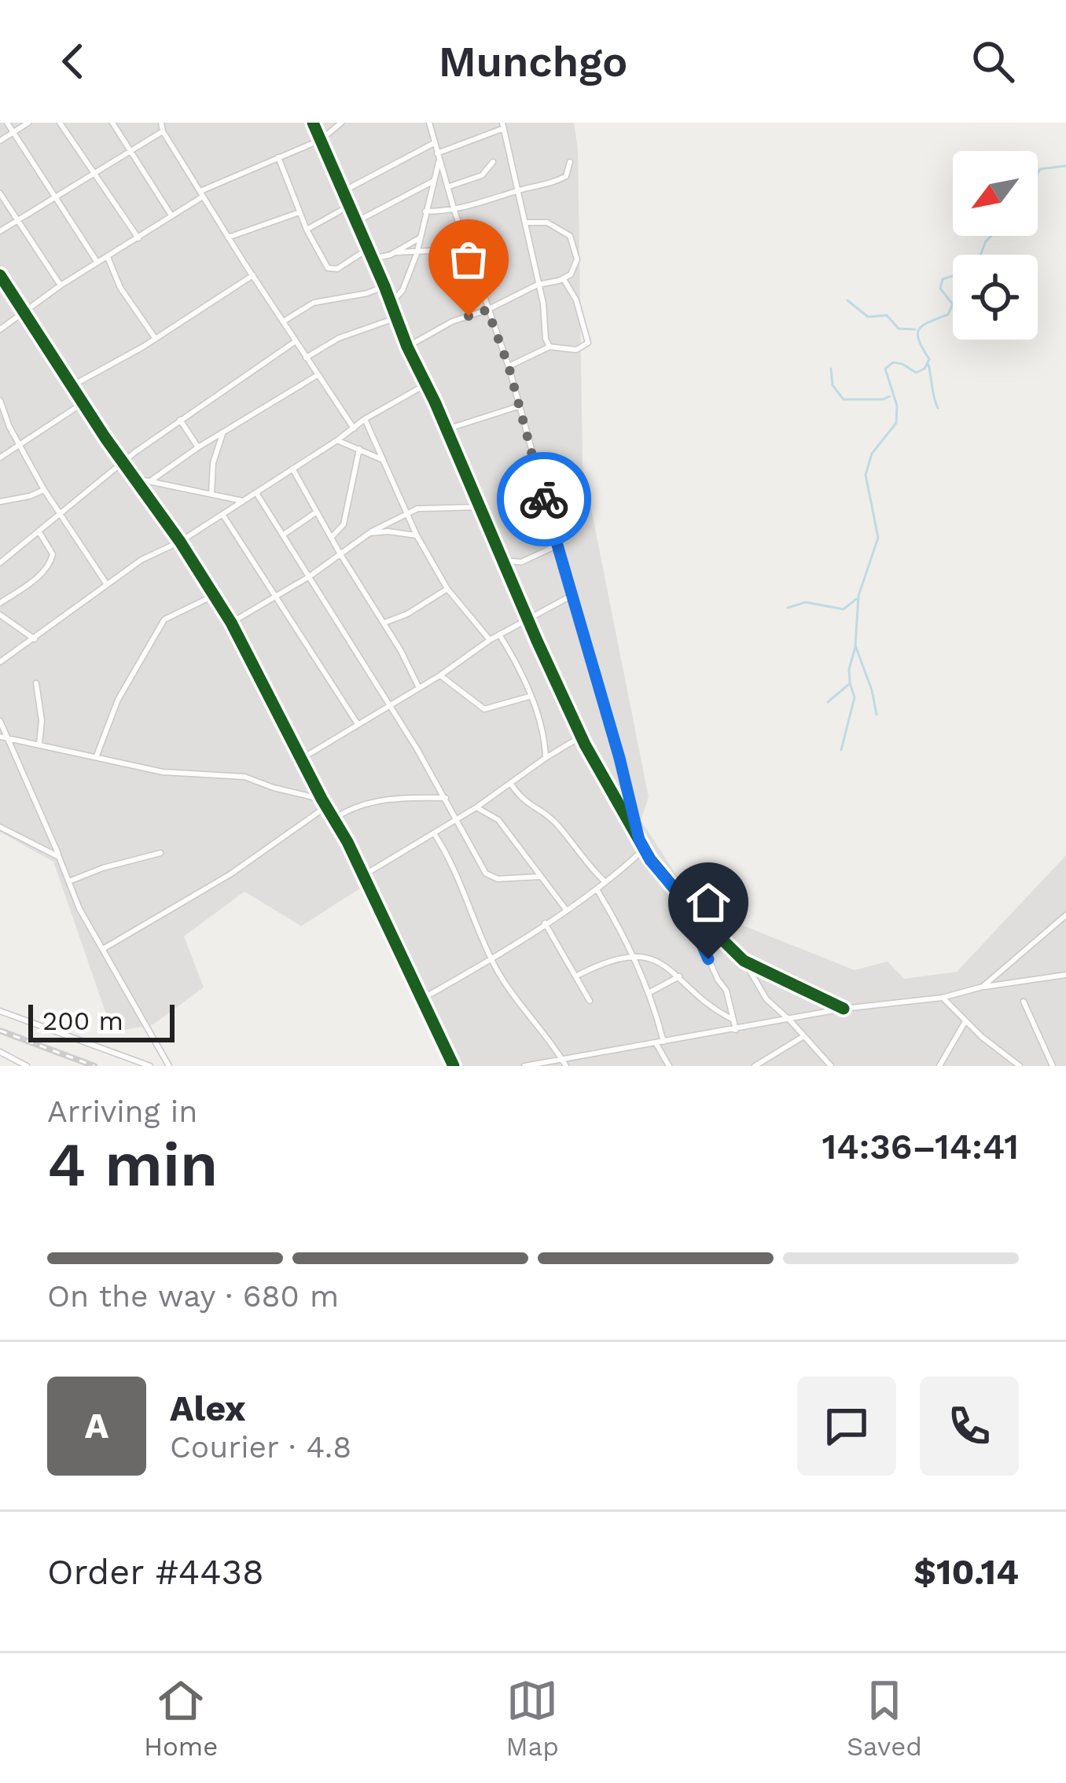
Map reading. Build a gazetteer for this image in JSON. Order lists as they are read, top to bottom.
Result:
{
  "scale_bar": "200 m",
  "north": "bottom left",
  "page": {
    "header": "Munchgo",
    "scale": "200 m",
    "heading": ["4 min", "Arriving in", "14:36–14:41"],
    "panel": [
      "Alex",
      "Courier · 4.8",
      "Order #4438",
      "$10.14"
    ],
    "bar": "On the way · 680 m",
    "round": "A",
    "tabs": ["Home", "Map", "Saved"]
  }
}
